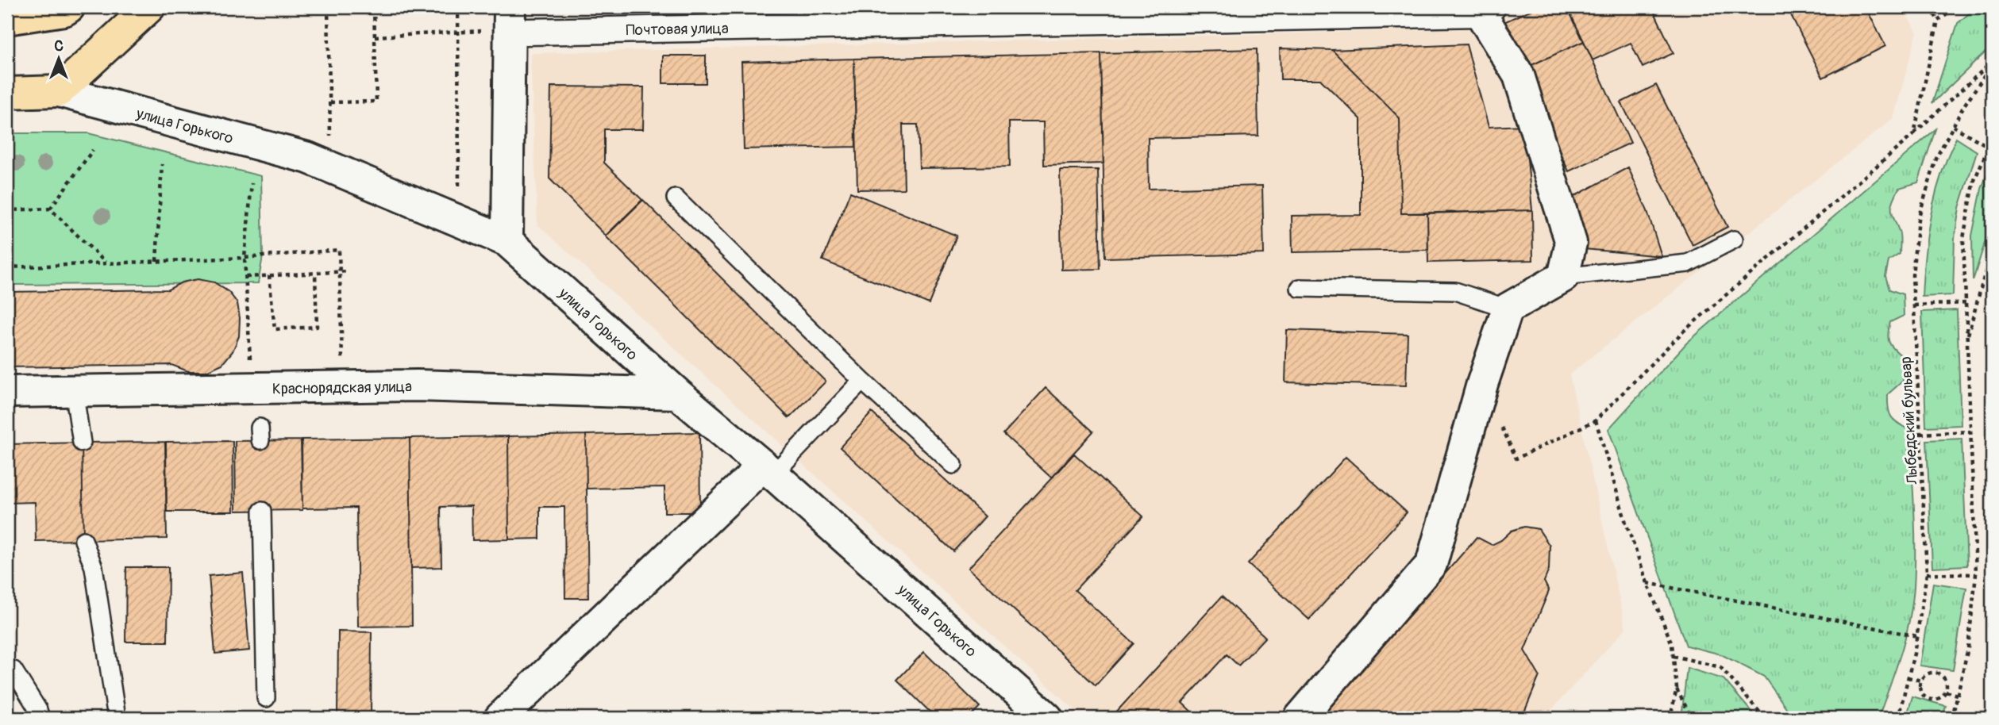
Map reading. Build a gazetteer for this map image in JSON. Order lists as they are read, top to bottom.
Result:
{
  "streets": {
    "street": ["Почтовая улица", "улица Горького", "Краснорядская улица"],
    "path": ["Лыбедский бульвар"]
  },
  "crossings": [
    ["улица Горького", "Краснорядская улица"]
  ],
  "north": "top"
}
